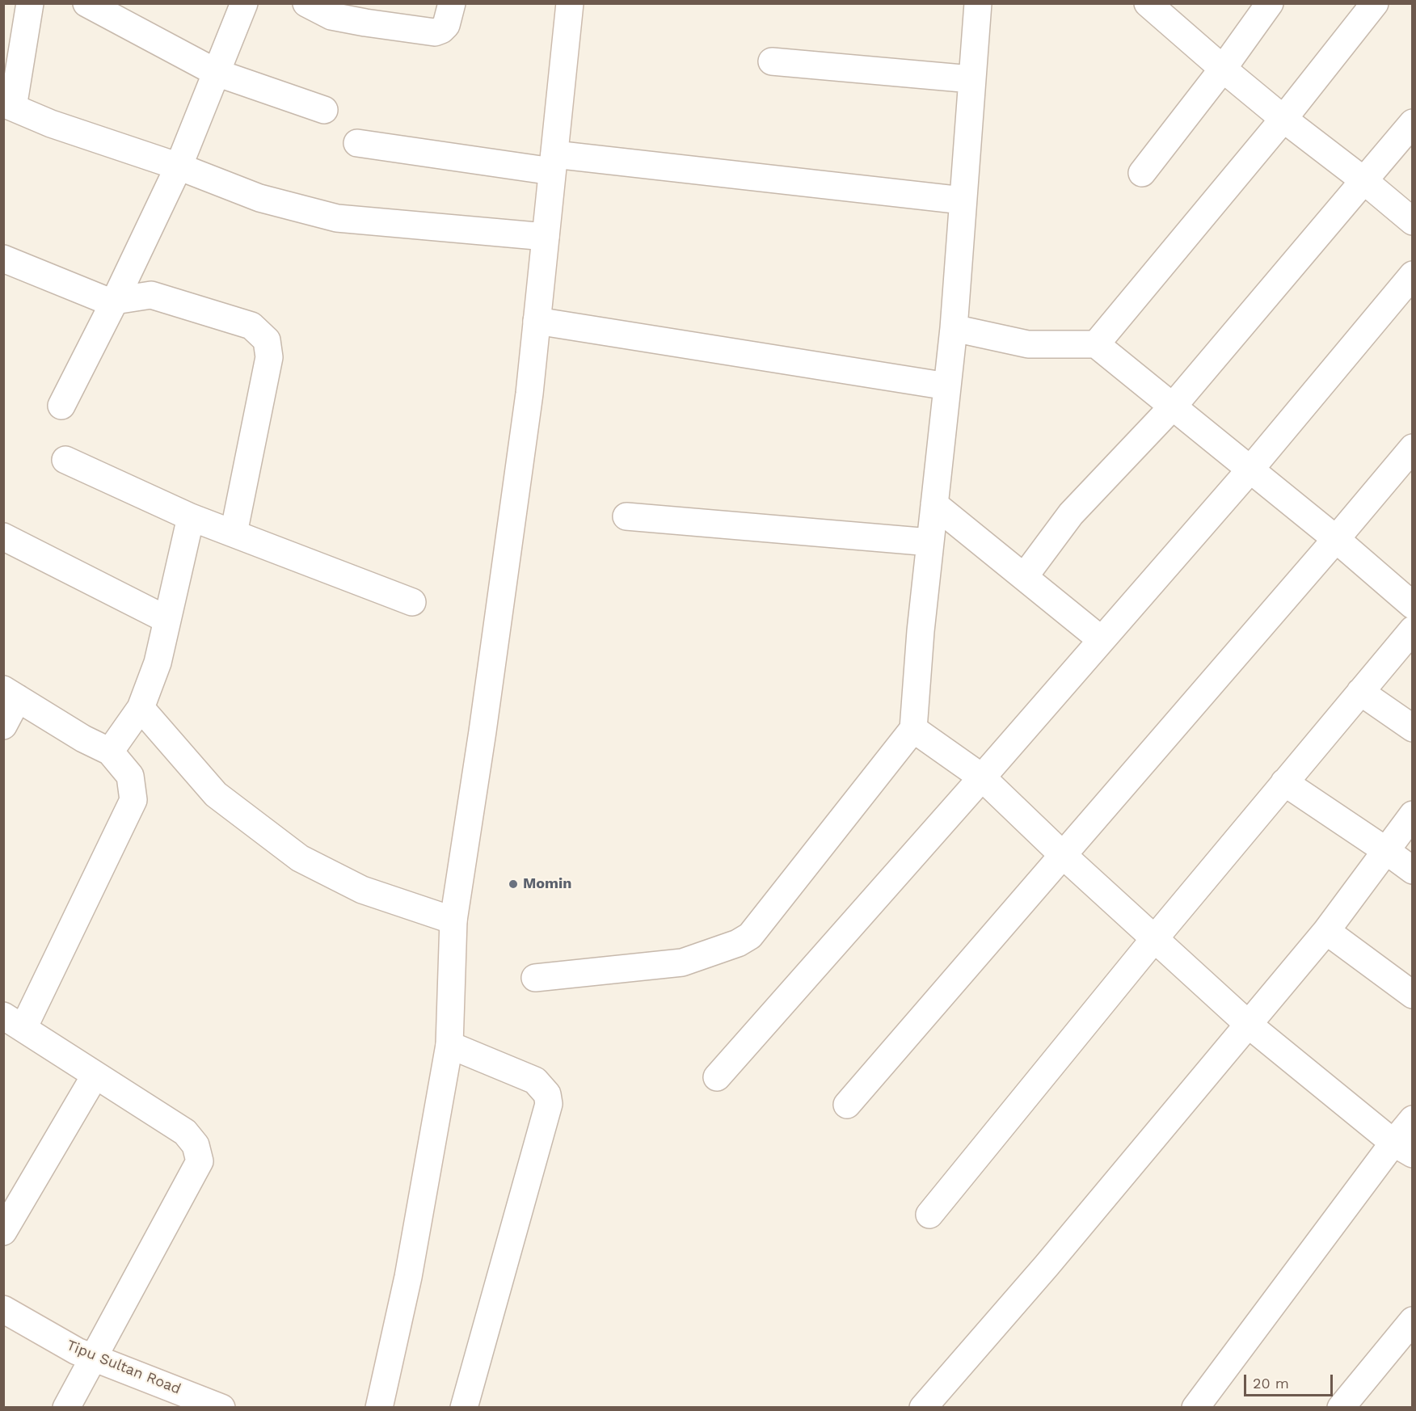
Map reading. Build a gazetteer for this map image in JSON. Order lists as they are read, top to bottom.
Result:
{
  "streets": {
    "street": ["Tipu Sultan Road"]
  },
  "places": ["Momin"],
  "scale_bar": "20 m"
}
